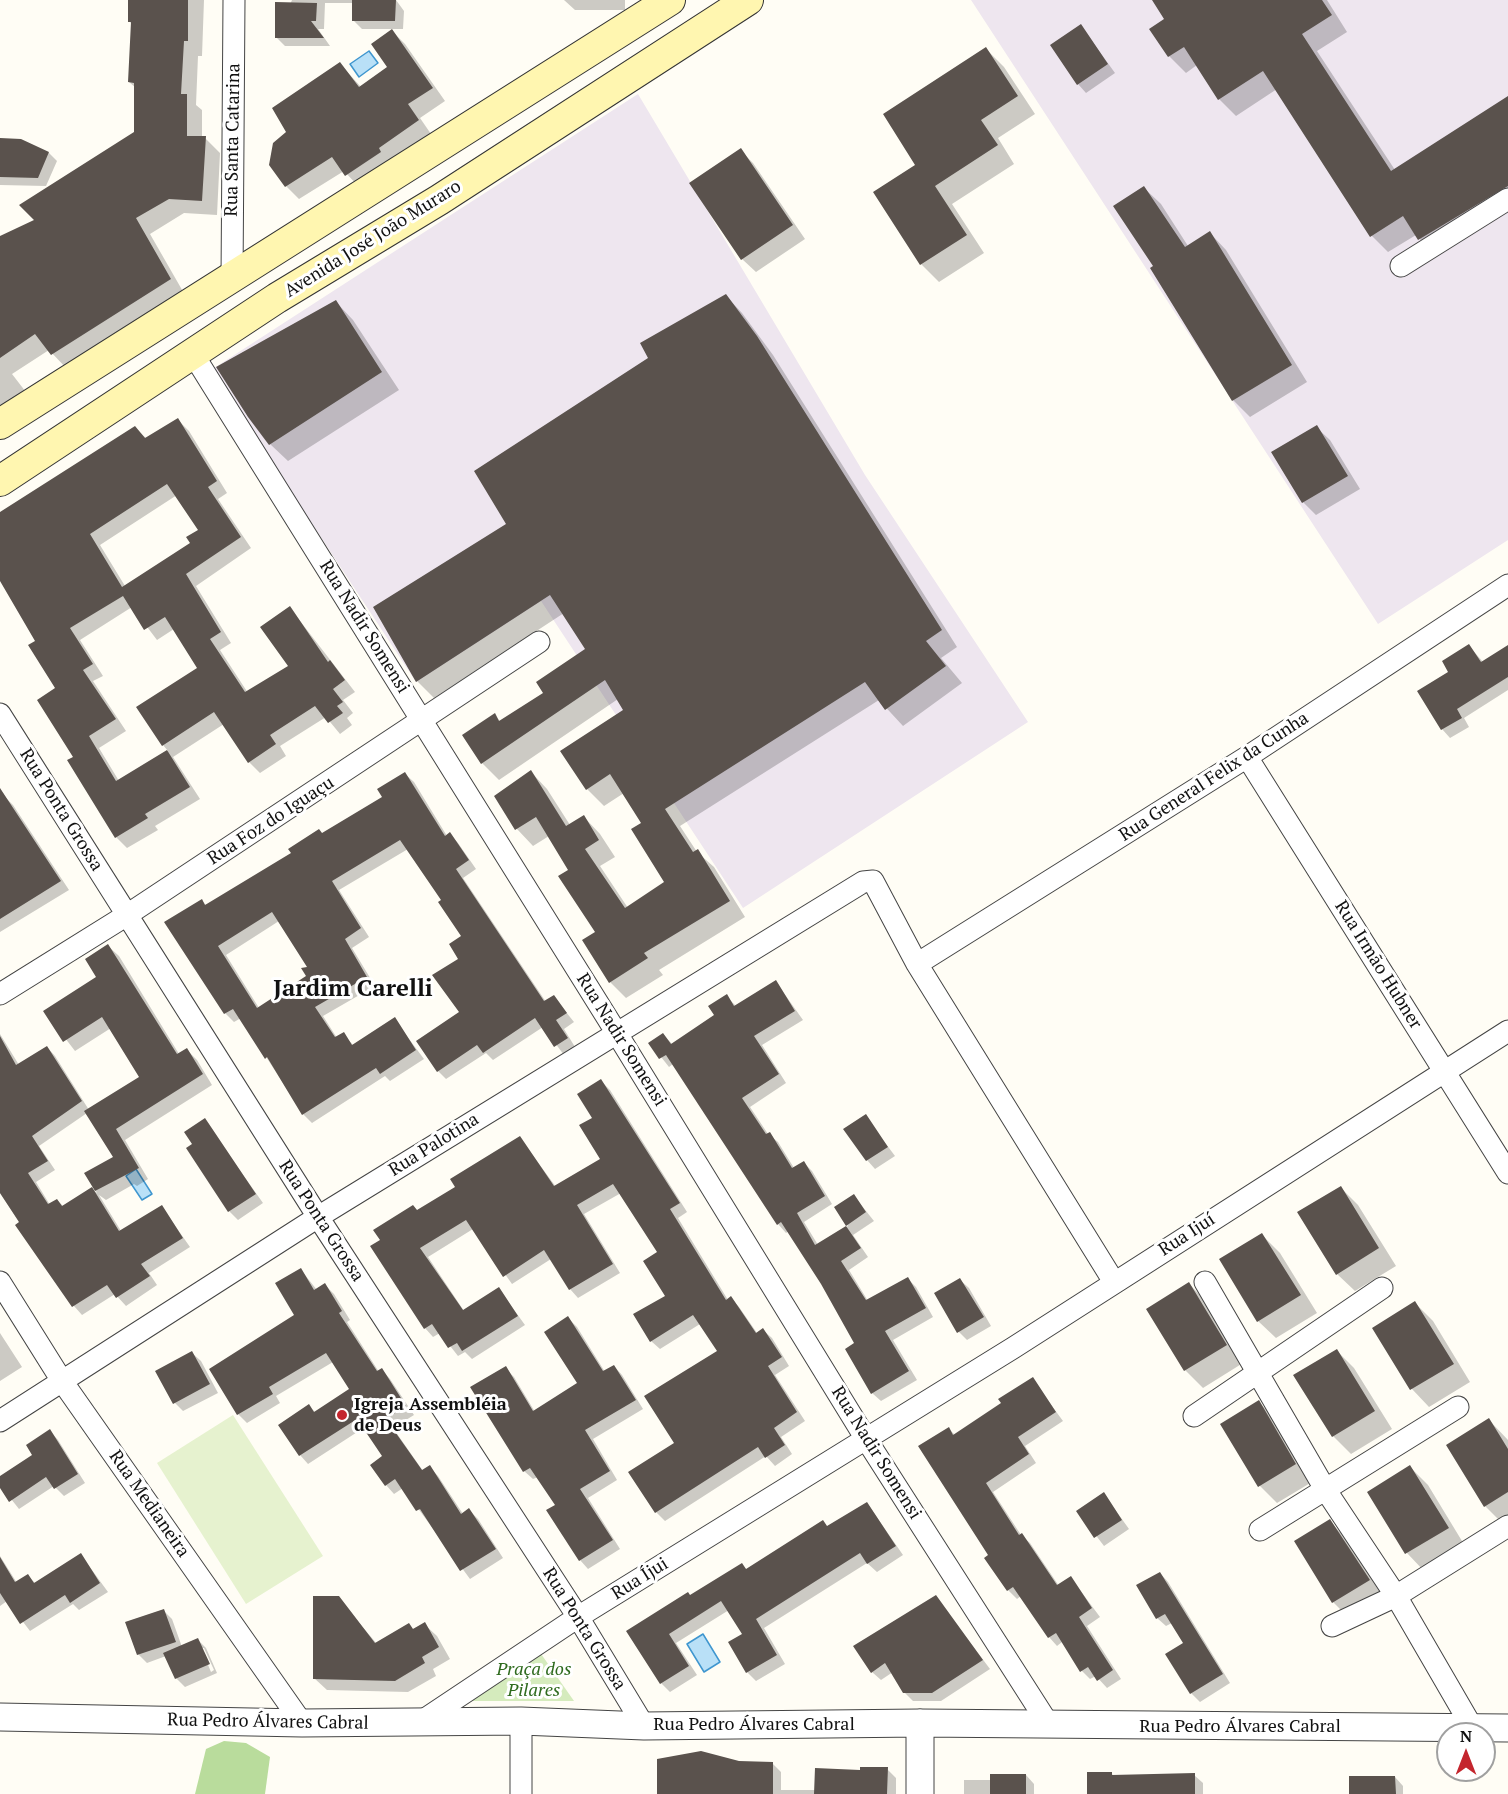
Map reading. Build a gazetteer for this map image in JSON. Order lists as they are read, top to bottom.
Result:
{
  "streets": {
    "main road": ["Avenida José João Muraro"],
    "street": [
      "Rua Santa Catarina",
      "Rua Nadir Somensi",
      "Rua General Felix da Cunha",
      "Rua Ponta Grossa",
      "Rua Foz do Iguaçu",
      "Rua Irmão Hubner",
      "Rua Palotina",
      "Rua Ijuí",
      "Rua Medianeira",
      "Rua Íjui",
      "Rua Pedro Álvares Cabral"
    ]
  },
  "crossings": [
    ["Avenida José João Muraro", "Rua Nadir Somensi"],
    ["Rua Nadir Somensi", "Rua Foz do Iguaçu"],
    ["Rua Nadir Somensi", "Rua Palotina"],
    ["Rua Nadir Somensi", "Rua Ijuí"],
    ["Rua Nadir Somensi", "Rua Íjui"],
    ["Rua Nadir Somensi", "Rua Pedro Álvares Cabral"],
    ["Rua General Felix da Cunha", "Rua Irmão Hubner"],
    ["Rua General Felix da Cunha", "Rua Palotina"],
    ["Rua Ponta Grossa", "Rua Foz do Iguaçu"],
    ["Rua Ponta Grossa", "Rua Palotina"],
    ["Rua Ponta Grossa", "Rua Íjui"],
    ["Rua Ponta Grossa", "Rua Pedro Álvares Cabral"],
    ["Rua Irmão Hubner", "Rua Ijuí"],
    ["Rua Palotina", "Rua Medianeira"],
    ["Rua Ijuí", "Rua Íjui"],
    ["Rua Medianeira", "Rua Pedro Álvares Cabral"],
    ["Rua Íjui", "Rua Pedro Álvares Cabral"]
  ],
  "districts": ["Jardim Carelli"],
  "parks": ["Praça dos Pilares"],
  "places": ["Igreja Assembléia de Deus"],
  "north": "top"
}
